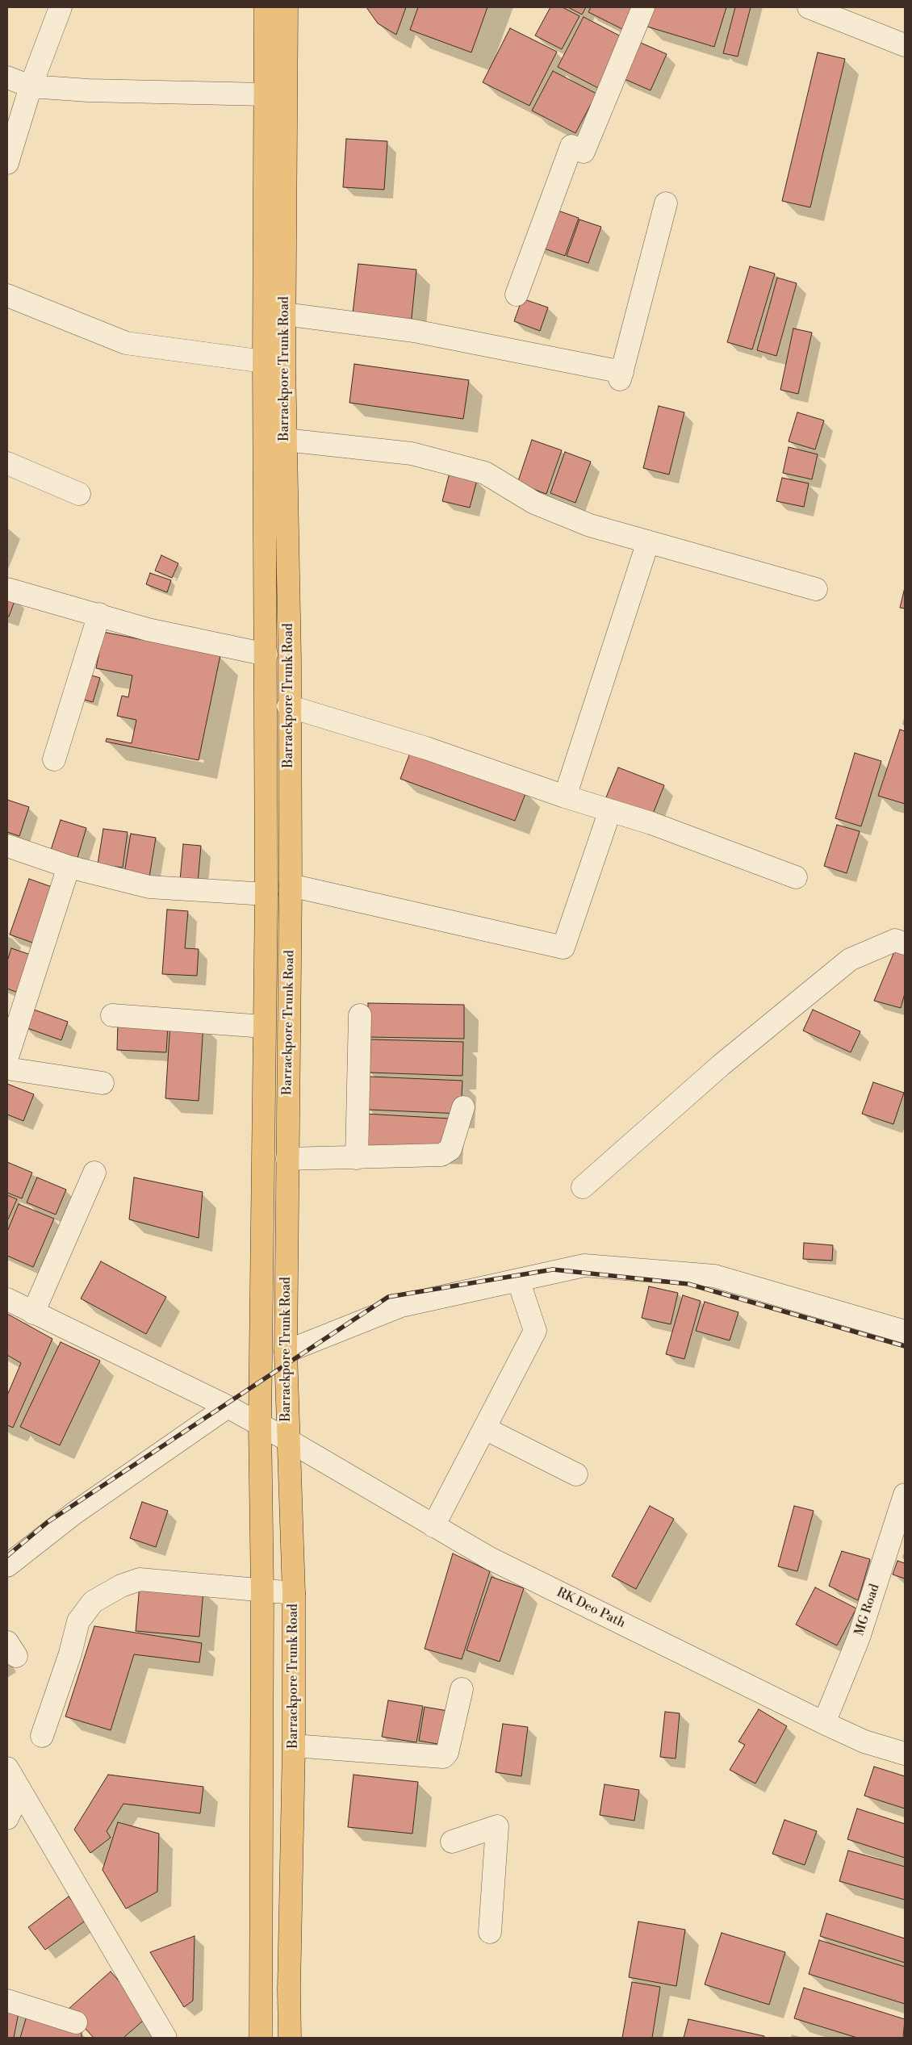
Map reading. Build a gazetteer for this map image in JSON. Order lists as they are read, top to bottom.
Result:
{
  "streets": {
    "main road": ["Barrackpore Trunk Road"],
    "street": ["RK Deo Path", "MG Road"]
  },
  "crossings": [
    ["Barrackpore Trunk Road", "RK Deo Path"],
    ["RK Deo Path", "MG Road"]
  ]
}
